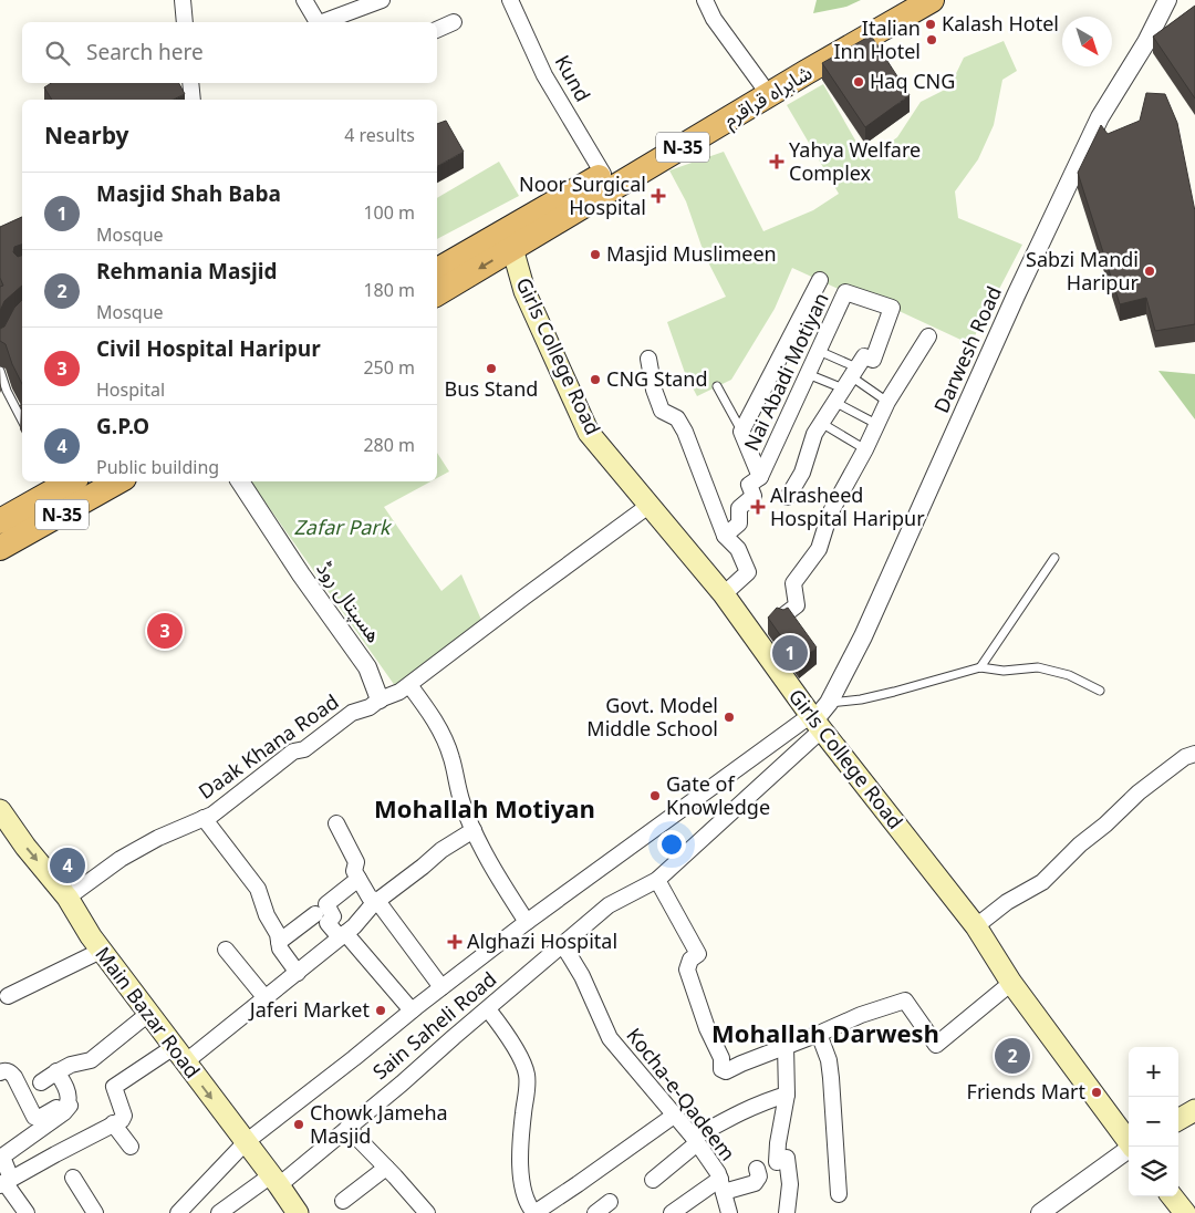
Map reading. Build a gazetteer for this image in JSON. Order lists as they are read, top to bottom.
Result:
{
  "streets": {
    "highway": ["شاہراہ قراقرم", "N-35"],
    "main road": ["Girls College Road", "Main Bazar Road"],
    "street": [
      "Kund",
      "Darwesh Road",
      "Nai Abadi Motiyan",
      "ھسپتال روڈ",
      "Daak Khana Road",
      "Sain Saheli Road",
      "Kocha-e-Qadeem"
    ]
  },
  "crossings": [
    ["Kund", "شاہراہ قراقرم"],
    ["شاہراہ قراقرم", "Girls College Road"],
    ["Darwesh Road", "Girls College Road"],
    ["Darwesh Road", "Sain Saheli Road"],
    ["Girls College Road", "Daak Khana Road"],
    ["Girls College Road", "Sain Saheli Road"],
    ["ھسپتال روڈ", "Daak Khana Road"],
    ["Daak Khana Road", "Main Bazar Road"],
    ["Main Bazar Road", "Sain Saheli Road"],
    ["Sain Saheli Road", "Kocha-e-Qadeem"]
  ],
  "one_way": ["Main Bazar Road"],
  "districts": ["Mohallah Motiyan", "Mohallah Darwesh"],
  "parks": ["Zafar Park"],
  "places": {
    "other": [
      "Kalash Hotel",
      "Italian Inn Hotel",
      "Haq CNG",
      "Masjid Muslimeen",
      "Sabzi Mandi Haripur",
      "Bus Stand",
      "CNG Stand",
      "Govt. Model Middle School",
      "Gate of Knowledge",
      "Jaferi Market",
      "Friends Mart",
      "Chowk Jameha Masjid"
    ],
    "health": [
      "Yahya Welfare Complex",
      "Noor Surgical Hospital",
      "Alrasheed Hospital Haripur",
      "Alghazi Hospital"
    ]
  },
  "north": "bottom right",
  "page": {
    "search": "Search here",
    "heading": ["Nearby", "4 results"],
    "list": [
      {
        "mark": "1",
        "name": "Masjid Shah Baba",
        "note": "Mosque",
        "value": "100 m"
      },
      {
        "mark": "2",
        "name": "Rehmania Masjid",
        "note": "Mosque",
        "value": "180 m"
      },
      {
        "mark": "3",
        "name": "Civil Hospital Haripur",
        "note": "Hospital",
        "value": "250 m"
      },
      {
        "mark": "4",
        "name": "G.P.O",
        "note": "Public building",
        "value": "280 m"
      }
    ],
    "pins": [
      "3",
      "1",
      "4",
      "2"
    ],
    "map_buttons": ["+", "−"]
  }
}
